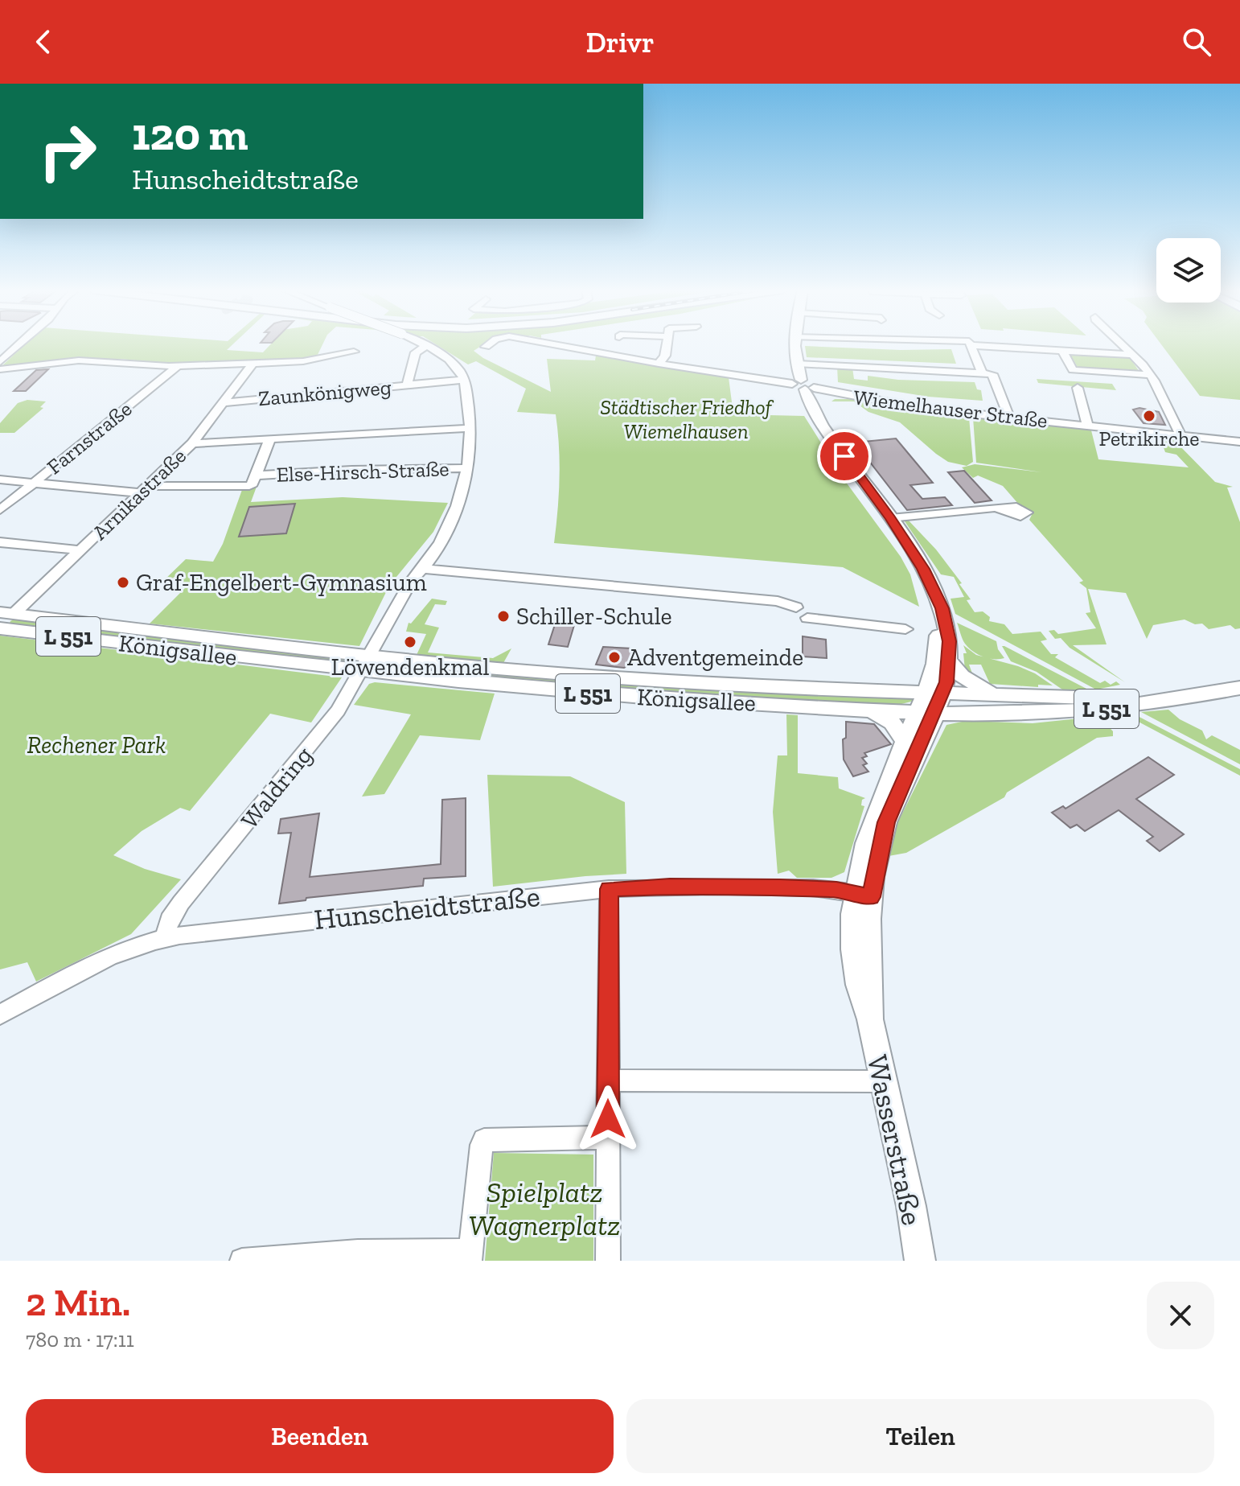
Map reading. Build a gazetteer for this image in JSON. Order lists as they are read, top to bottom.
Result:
{
  "streets": {
    "main road": ["L 551", "Königsallee", "Wasserstraße"],
    "street": [
      "Zaunkönigweg",
      "Wiemelhauser Straße",
      "Farnstraße",
      "Else-Hirsch-Straße",
      "Arnikastraße",
      "Waldring",
      "Hunscheidtstraße"
    ]
  },
  "crossings": [
    ["Zaunkönigweg", "Arnikastraße"],
    ["Zaunkönigweg", "Waldring"],
    ["Wiemelhauser Straße", "Wasserstraße"],
    ["Farnstraße", "Else-Hirsch-Straße"],
    ["Else-Hirsch-Straße", "Arnikastraße"],
    ["Else-Hirsch-Straße", "Waldring"],
    ["Arnikastraße", "Königsallee"],
    ["L 551", "Königsallee"],
    ["L 551", "Wasserstraße"],
    ["Königsallee", "Waldring"],
    ["Königsallee", "Wasserstraße"],
    ["Waldring", "Hunscheidtstraße"],
    ["Hunscheidtstraße", "Wasserstraße"]
  ],
  "parks": ["Städtischer Friedhof Wiemelhausen", "Rechener Park", "Spielplatz Wagnerplatz"],
  "places": [
    "Petrikirche",
    "Graf-Engelbert-Gymnasium",
    "Schiller-Schule",
    "Löwendenkmal",
    "Adventgemeinde"
  ],
  "page": {
    "header": "Drivr",
    "turn": ["120 m", "Hunscheidtstraße"],
    "heading": ["2 Min.", "780 m · 17:11"],
    "buttons": ["Beenden", "Teilen"]
  }
}
